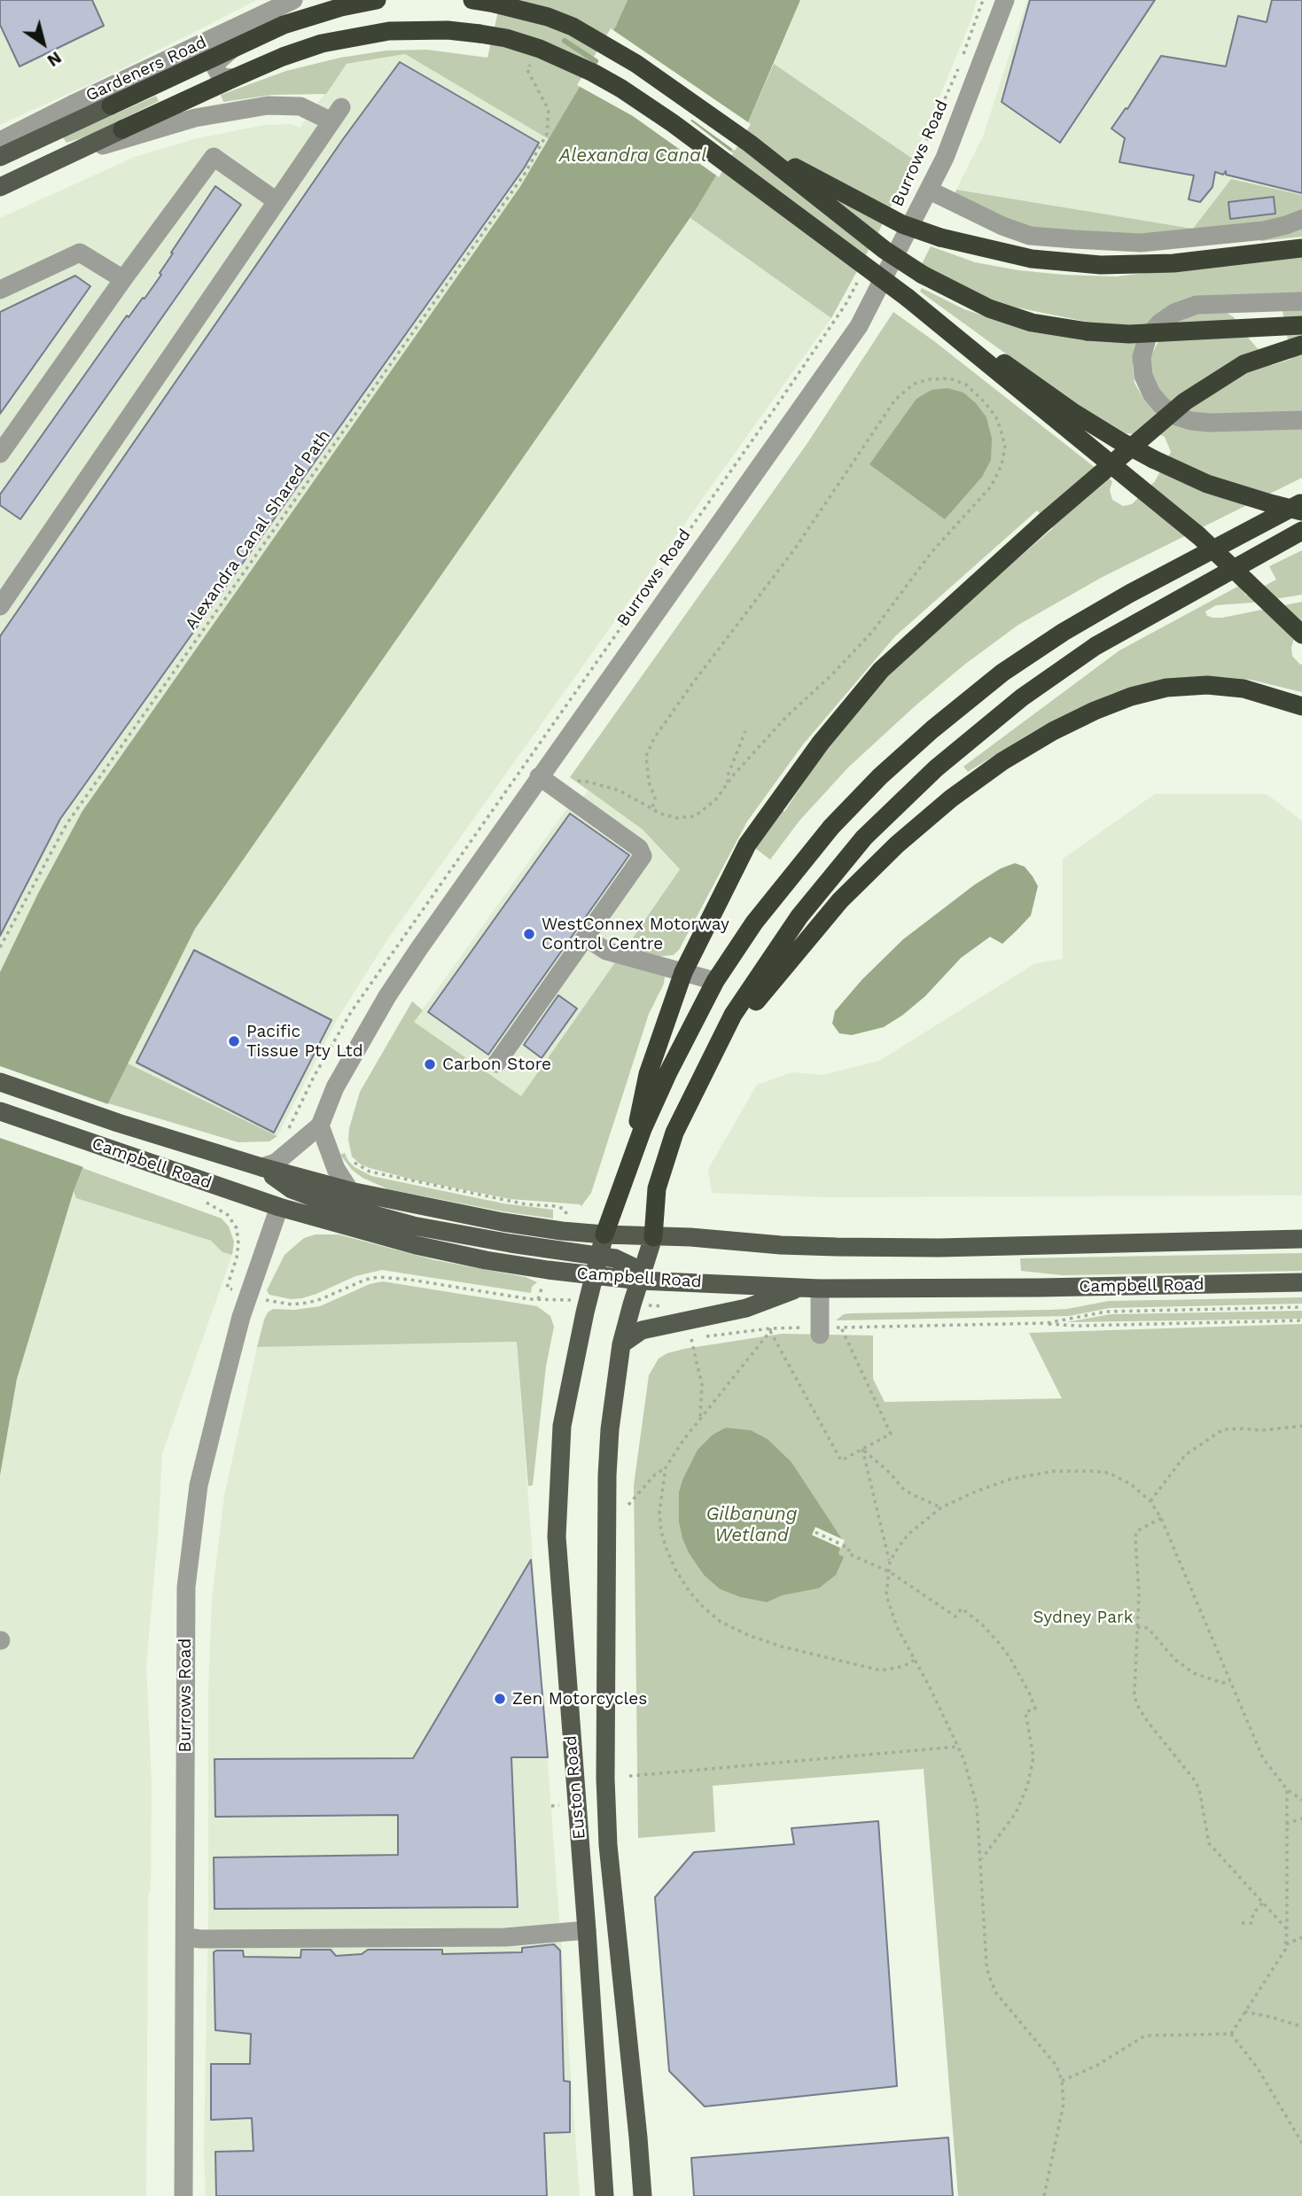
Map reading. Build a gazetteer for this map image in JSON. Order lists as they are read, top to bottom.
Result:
{
  "streets": {
    "main road": ["Gardeners Road", "Campbell Road", "Euston Road"],
    "street": ["Burrows Road"],
    "path": ["Alexandra Canal Shared Path"]
  },
  "crossings": [
    ["Burrows Road", "Campbell Road"],
    ["Campbell Road", "Euston Road"]
  ],
  "water": ["Alexandra Canal", "Gilbanung Wetland"],
  "parks": ["Sydney Park"],
  "places": [
    "WestConnex Motorway Control Centre",
    "Pacific Tissue Pty Ltd",
    "Carbon Store",
    "Zen Motorcycles"
  ],
  "north": "bottom right"
}
